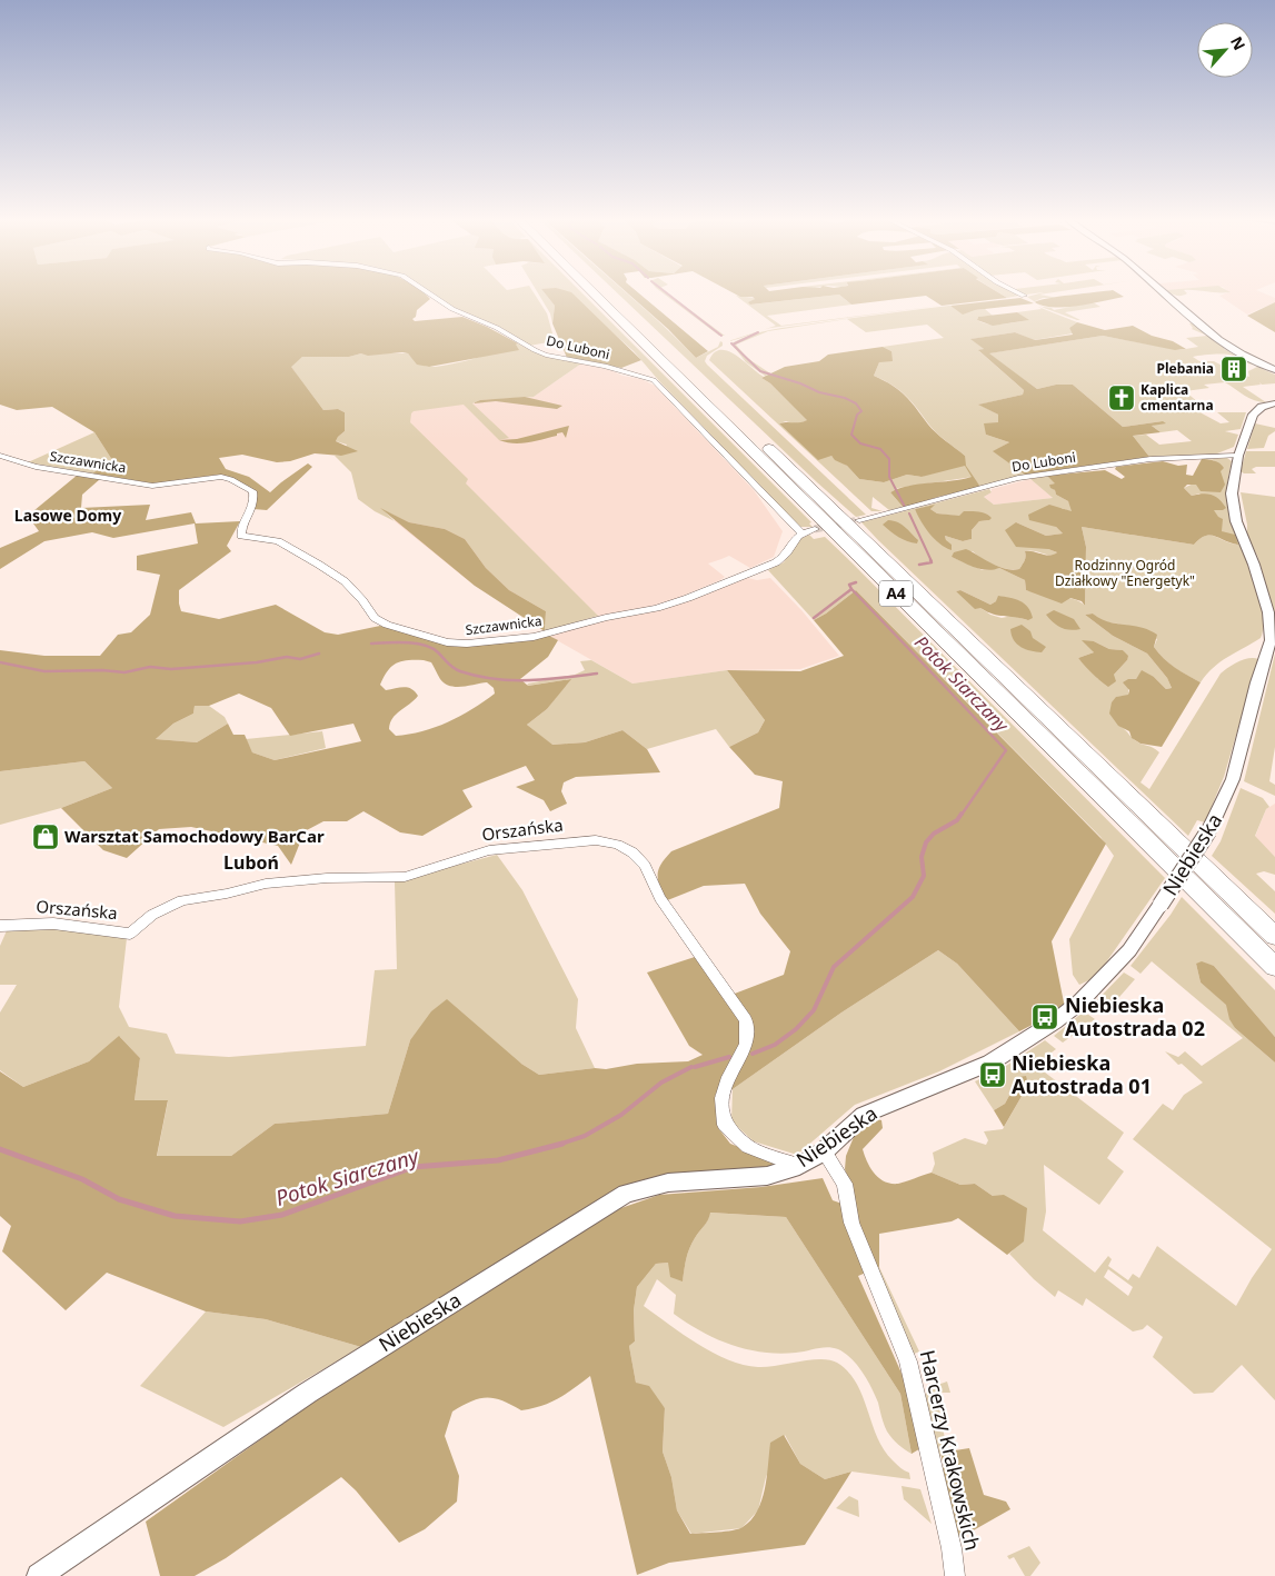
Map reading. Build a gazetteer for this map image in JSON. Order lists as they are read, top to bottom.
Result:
{
  "streets": {
    "highway": ["A4"],
    "street": [
      "Do Luboni",
      "Szczawnicka",
      "Orszańska",
      "Niebieska",
      "Harcerzy Krakowskich"
    ]
  },
  "crossings": [
    ["Do Luboni", "Szczawnicka"],
    ["Do Luboni", "Niebieska"],
    ["Orszańska", "Niebieska"],
    ["Niebieska", "Harcerzy Krakowskich"]
  ],
  "districts": ["Lasowe Domy", "Luboń"],
  "water": ["Potok Siarczany"],
  "parks": ["Rodzinny Ogród Działkowy \"Energetyk\""],
  "places": {
    "building": ["Plebania"],
    "church": ["Kaplica cmentarna"],
    "shop": ["Warsztat Samochodowy BarCar"],
    "bus stop": ["Niebieska Autostrada 02", "Niebieska Autostrada 01"]
  },
  "north": "top right"
}
